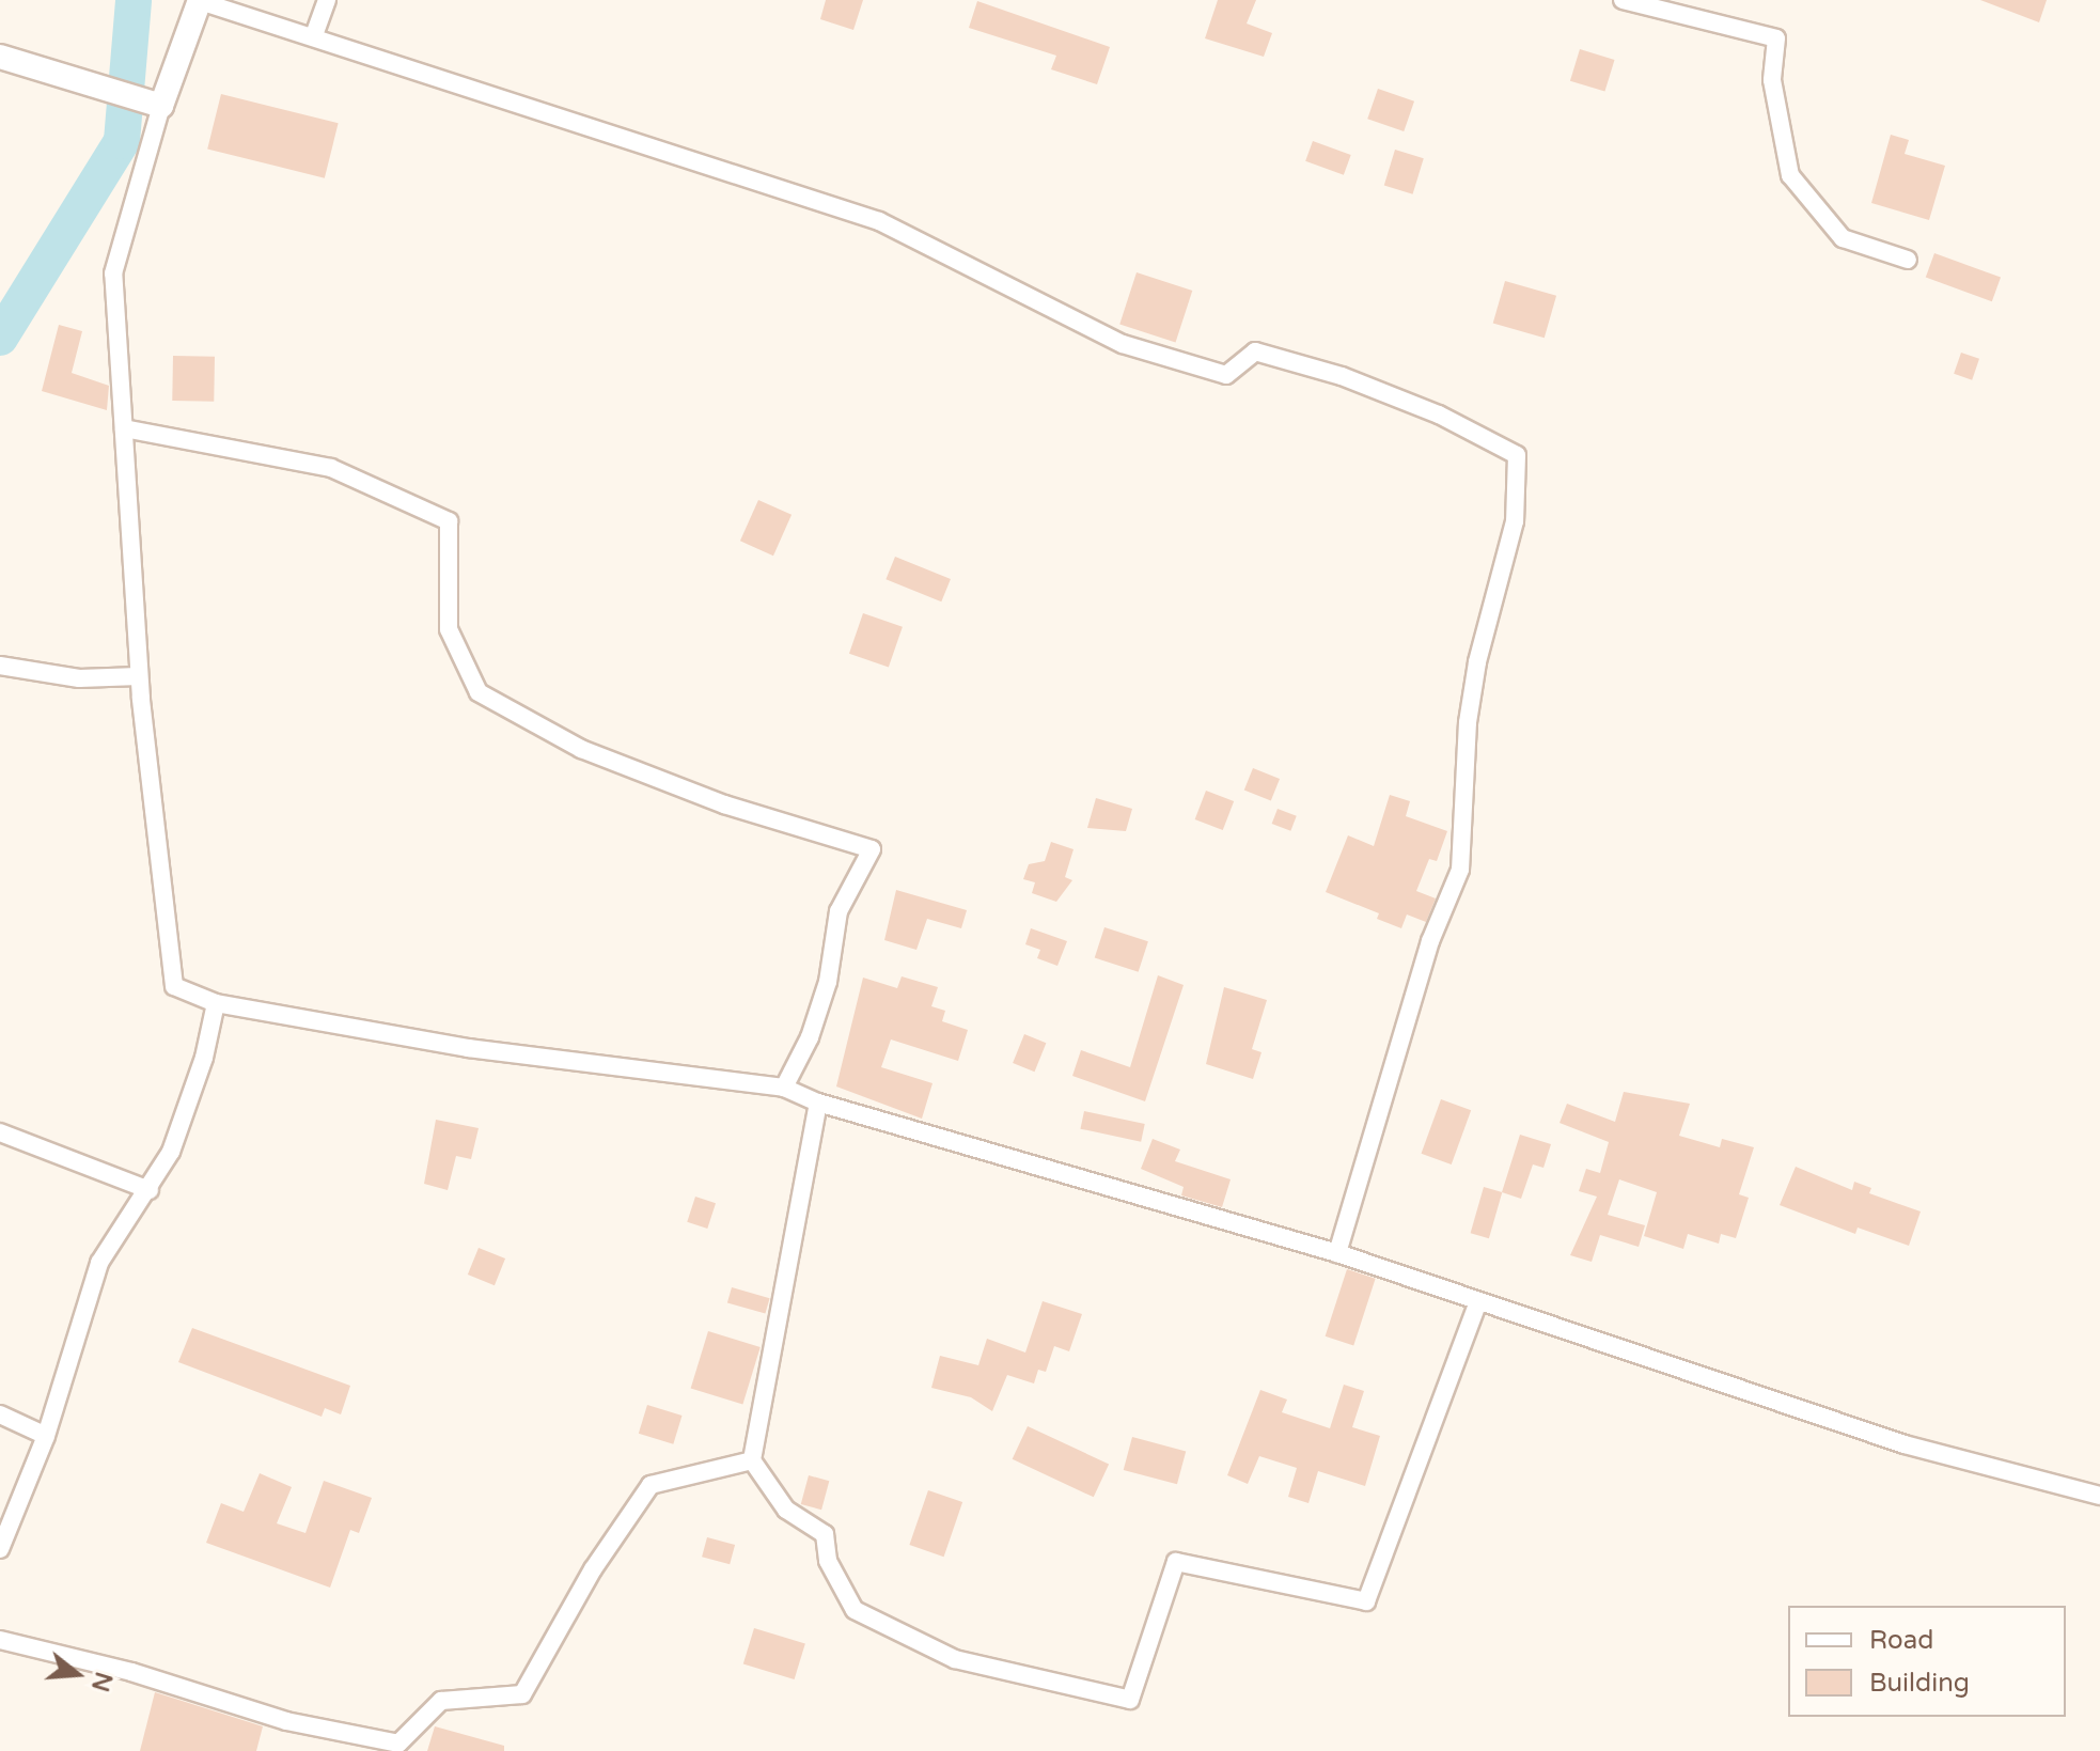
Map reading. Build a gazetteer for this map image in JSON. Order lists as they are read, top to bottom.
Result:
{
  "legend": ["Road", "Building"],
  "north": "right"
}
